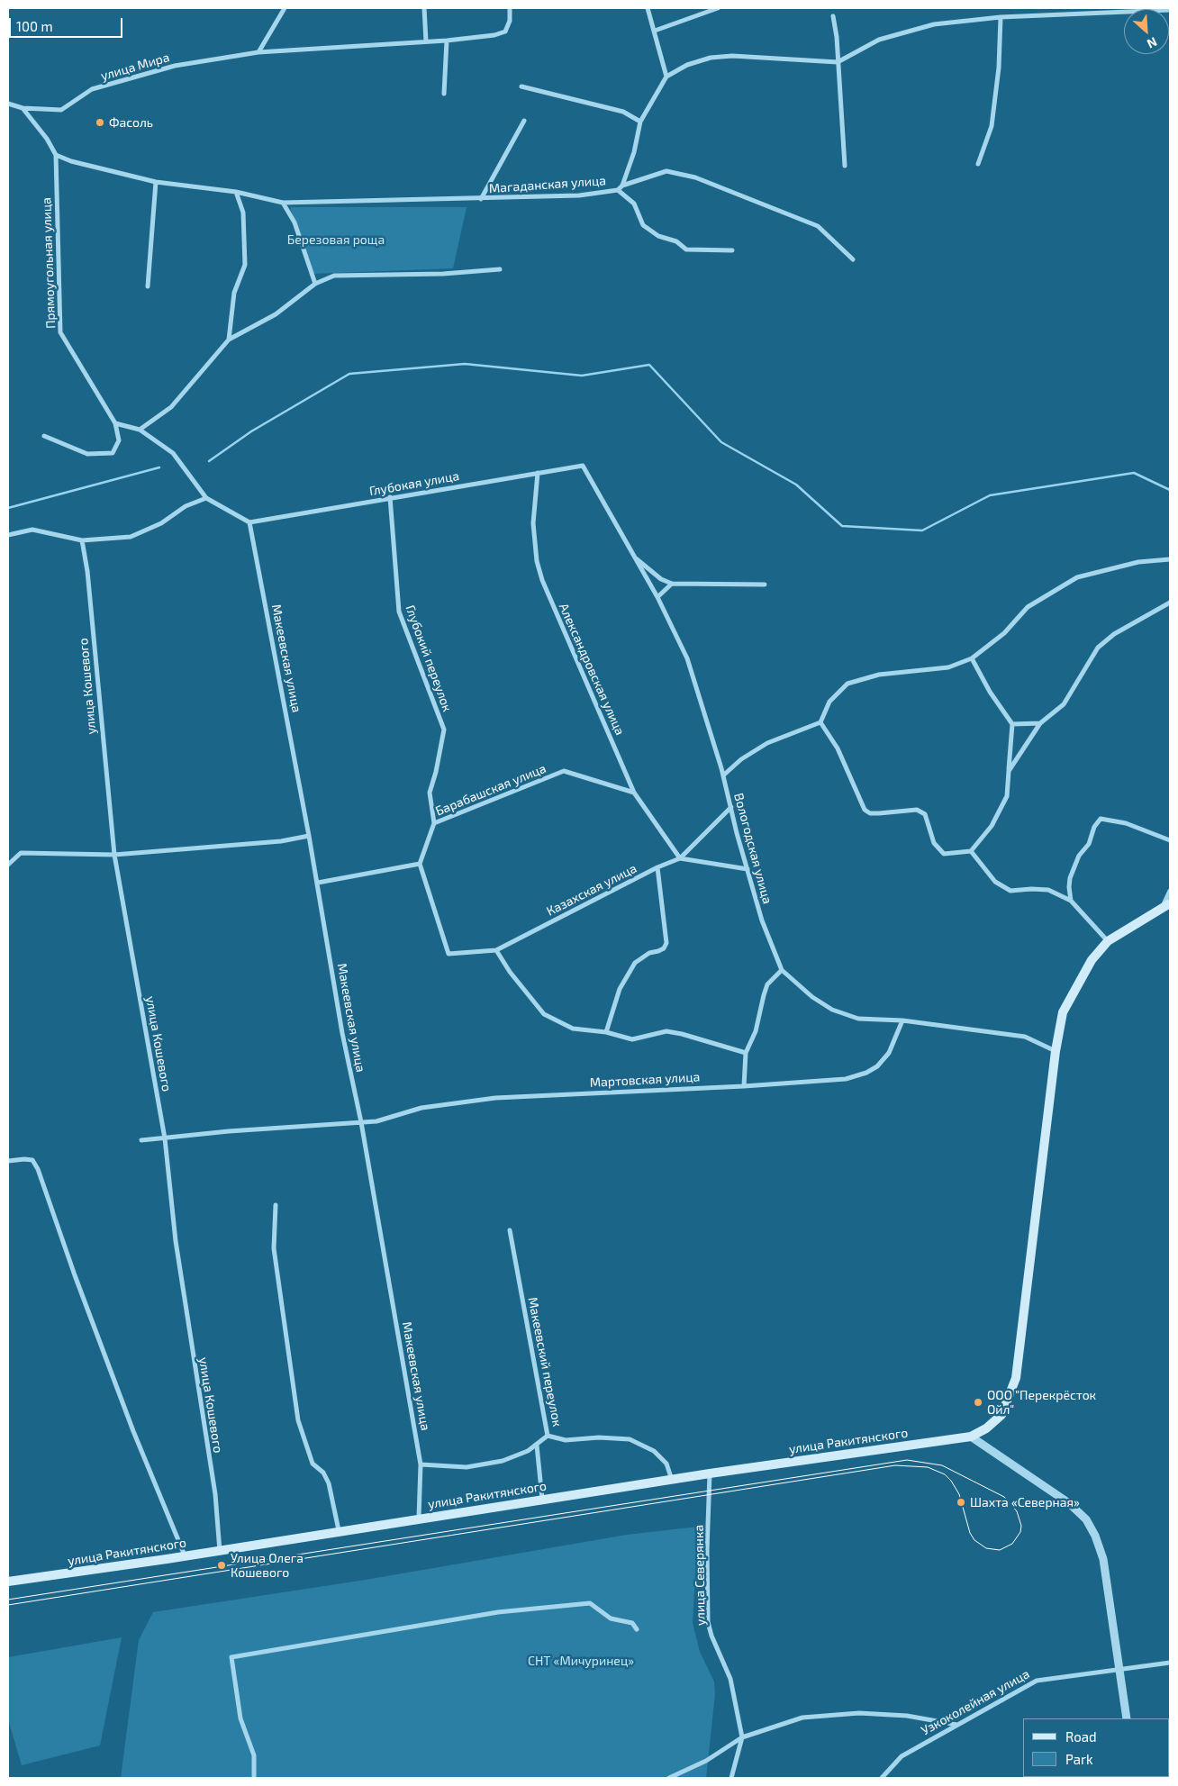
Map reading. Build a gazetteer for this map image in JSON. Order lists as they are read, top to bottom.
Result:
{
  "streets": {
    "main road": ["улица Ракитянского"],
    "street": [
      "улица Мира",
      "Магаданская улица",
      "Прямоугольная улица",
      "Глубокая улица",
      "Макеевская улица",
      "Глубокий переулок",
      "Александровская улица",
      "улица Кошевого",
      "Барабашская улица",
      "Вологодская улица",
      "Казахская улица",
      "Мартовская улица",
      "Макеевский переулок",
      "улица Северянка",
      "Узкоколейная улица"
    ]
  },
  "crossings": [
    ["Глубокая улица", "Макеевская улица"],
    ["Глубокая улица", "Глубокий переулок"],
    ["Глубокая улица", "Александровская улица"],
    ["Глубокая улица", "Вологодская улица"],
    ["Макеевская улица", "Мартовская улица"],
    ["Макеевская улица", "улица Ракитянского"],
    ["Глубокий переулок", "Барабашская улица"],
    ["Александровская улица", "Барабашская улица"],
    ["Александровская улица", "Казахская улица"],
    ["улица Кошевого", "Мартовская улица"],
    ["улица Кошевого", "улица Ракитянского"],
    ["Барабашская улица", "Казахская улица"],
    ["Вологодская улица", "Мартовская улица"],
    ["Макеевский переулок", "улица Ракитянского"],
    ["улица Ракитянского", "улица Северянка"]
  ],
  "parks": ["Березовая роща", "СНТ «Мичуринец»"],
  "places": [
    "Фасоль",
    "ООО \"Перекрёсток Ойл\"",
    "Шахта «Северная»",
    "Улица Олега Кошевого"
  ],
  "legend": ["Road", "Park"],
  "scale_bar": "100 m",
  "north": "bottom right"
}
